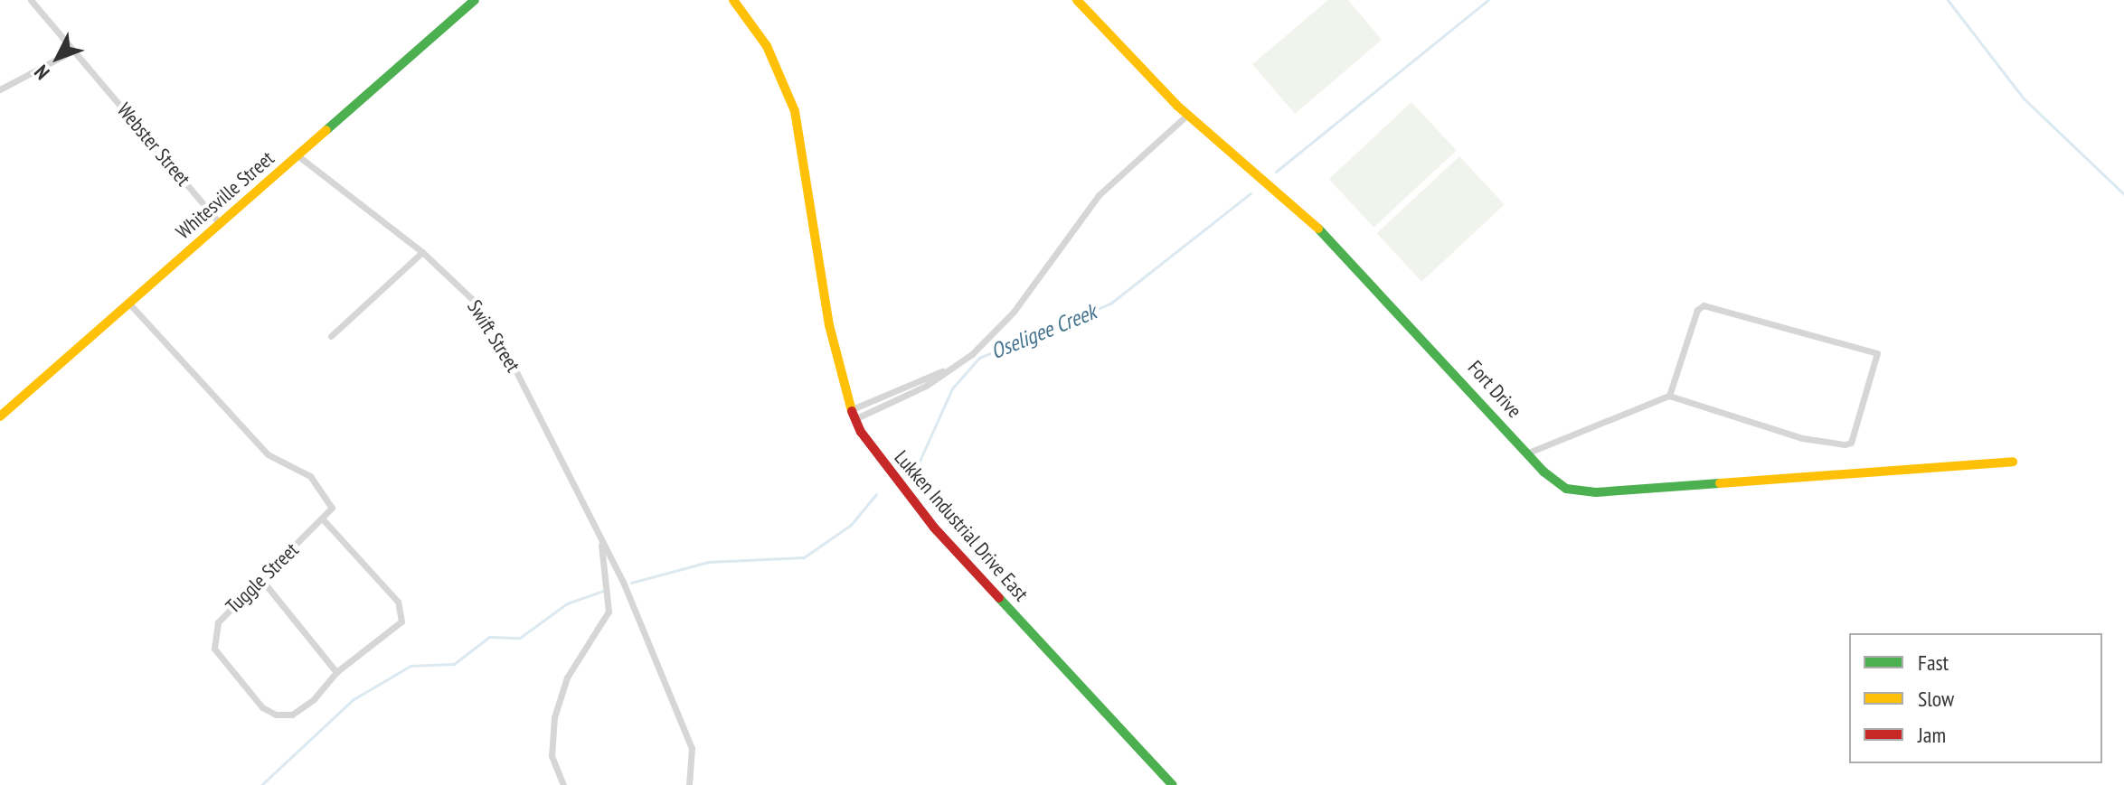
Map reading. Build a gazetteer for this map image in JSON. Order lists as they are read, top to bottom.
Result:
{
  "streets": {
    "main road": ["Whitesville Street", "Fort Drive", "Lukken Industrial Drive East"],
    "street": ["Webster Street", "Swift Street", "Tuggle Street"]
  },
  "crossings": [
    ["Webster Street", "Whitesville Street"],
    ["Whitesville Street", "Swift Street"]
  ],
  "water": ["Oseligee Creek"],
  "legend": ["Fast", "Slow", "Jam"],
  "north": "bottom left"
}
